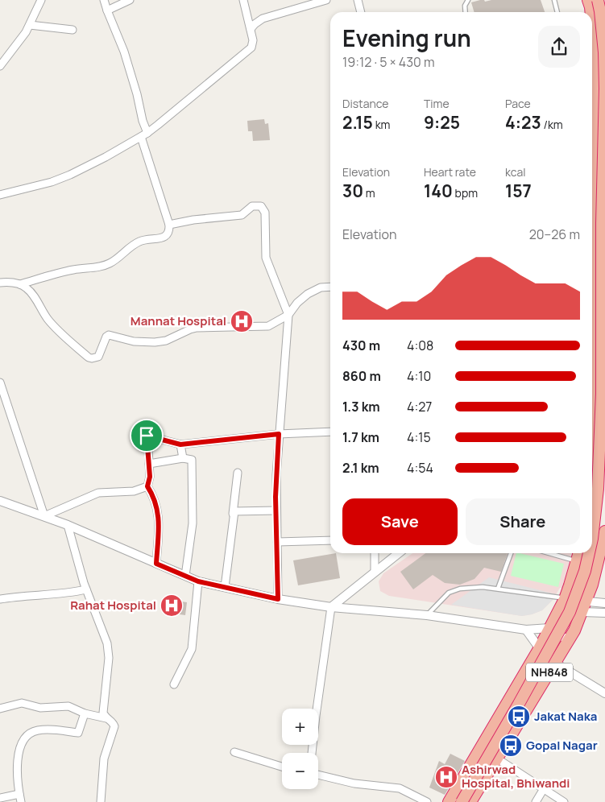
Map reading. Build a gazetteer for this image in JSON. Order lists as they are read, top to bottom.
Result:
{
  "streets": {
    "highway": ["NH848"]
  },
  "places": {
    "hospital": ["Mannat Hospital", "Rahat Hospital", "Ashirwad Hospital, Bhiwandi"],
    "bus stop": ["Jakat Naka", "Gopal Nagar"]
  },
  "page": {
    "heading": ["Evening run", "19:12 · 5 × 430 m"],
    "stats": [
      ["Distance", "2.15 km"],
      ["Time", "9:25"],
      ["Pace", "4:23 /km"],
      ["Elevation", "30 m"],
      ["Heart rate", "140 bpm"],
      ["kcal", "157"]
    ],
    "chart": ["Elevation", "20–26 m"],
    "list": [
      {
        "name": "430 m",
        "note": "4:08"
      },
      {
        "name": "860 m",
        "note": "4:10"
      },
      {
        "name": "1.3 km",
        "note": "4:27"
      },
      {
        "name": "1.7 km",
        "note": "4:15"
      },
      {
        "name": "2.1 km",
        "note": "4:54"
      }
    ],
    "buttons": ["Save", "Share"],
    "map_buttons": ["+", "−"]
  }
}
